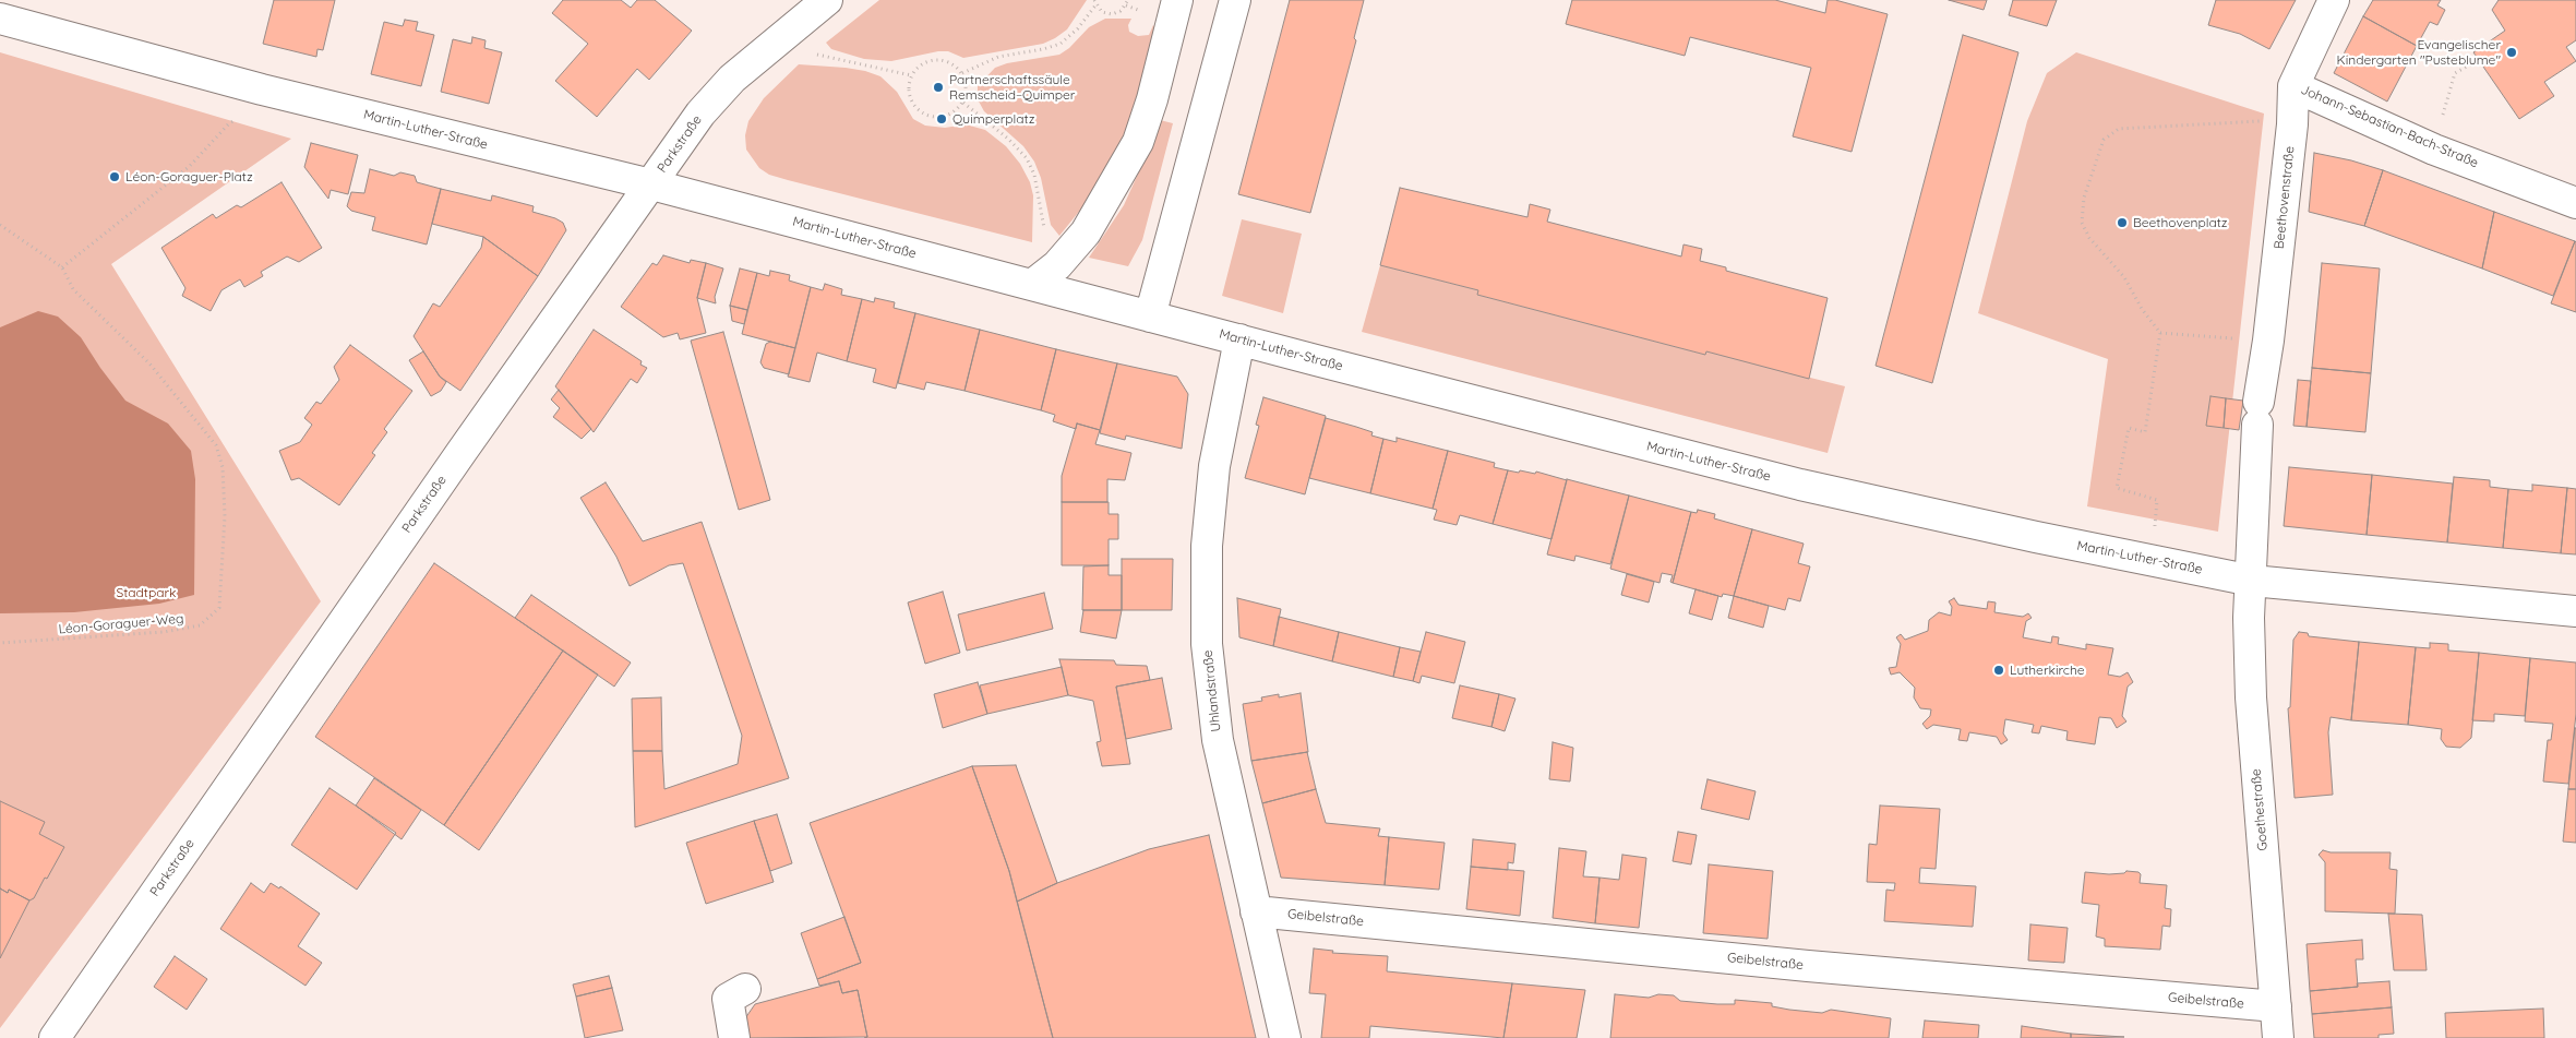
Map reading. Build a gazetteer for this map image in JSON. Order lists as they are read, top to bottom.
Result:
{
  "streets": {
    "street": [
      "Johann-Sebastian-Bach-Straße",
      "Martin-Luther-Straße",
      "Parkstraße",
      "Beethovenstraße",
      "Uhlandstraße",
      "Goethestraße",
      "Geibelstraße"
    ],
    "path": ["Léon-Goraguer-Weg"]
  },
  "crossings": [
    ["Johann-Sebastian-Bach-Straße", "Beethovenstraße"],
    ["Martin-Luther-Straße", "Parkstraße"],
    ["Martin-Luther-Straße", "Beethovenstraße"],
    ["Martin-Luther-Straße", "Uhlandstraße"],
    ["Martin-Luther-Straße", "Goethestraße"],
    ["Beethovenstraße", "Goethestraße"],
    ["Uhlandstraße", "Geibelstraße"],
    ["Goethestraße", "Geibelstraße"]
  ],
  "parks": ["Stadtpark"],
  "places": [
    "Evangelischer Kindergarten \"Pusteblume\"",
    "Partnerschaftssäule Remscheid–Quimper",
    "Quimperplatz",
    "Léon-Goraguer-Platz",
    "Beethovenplatz",
    "Lutherkirche"
  ]
}
